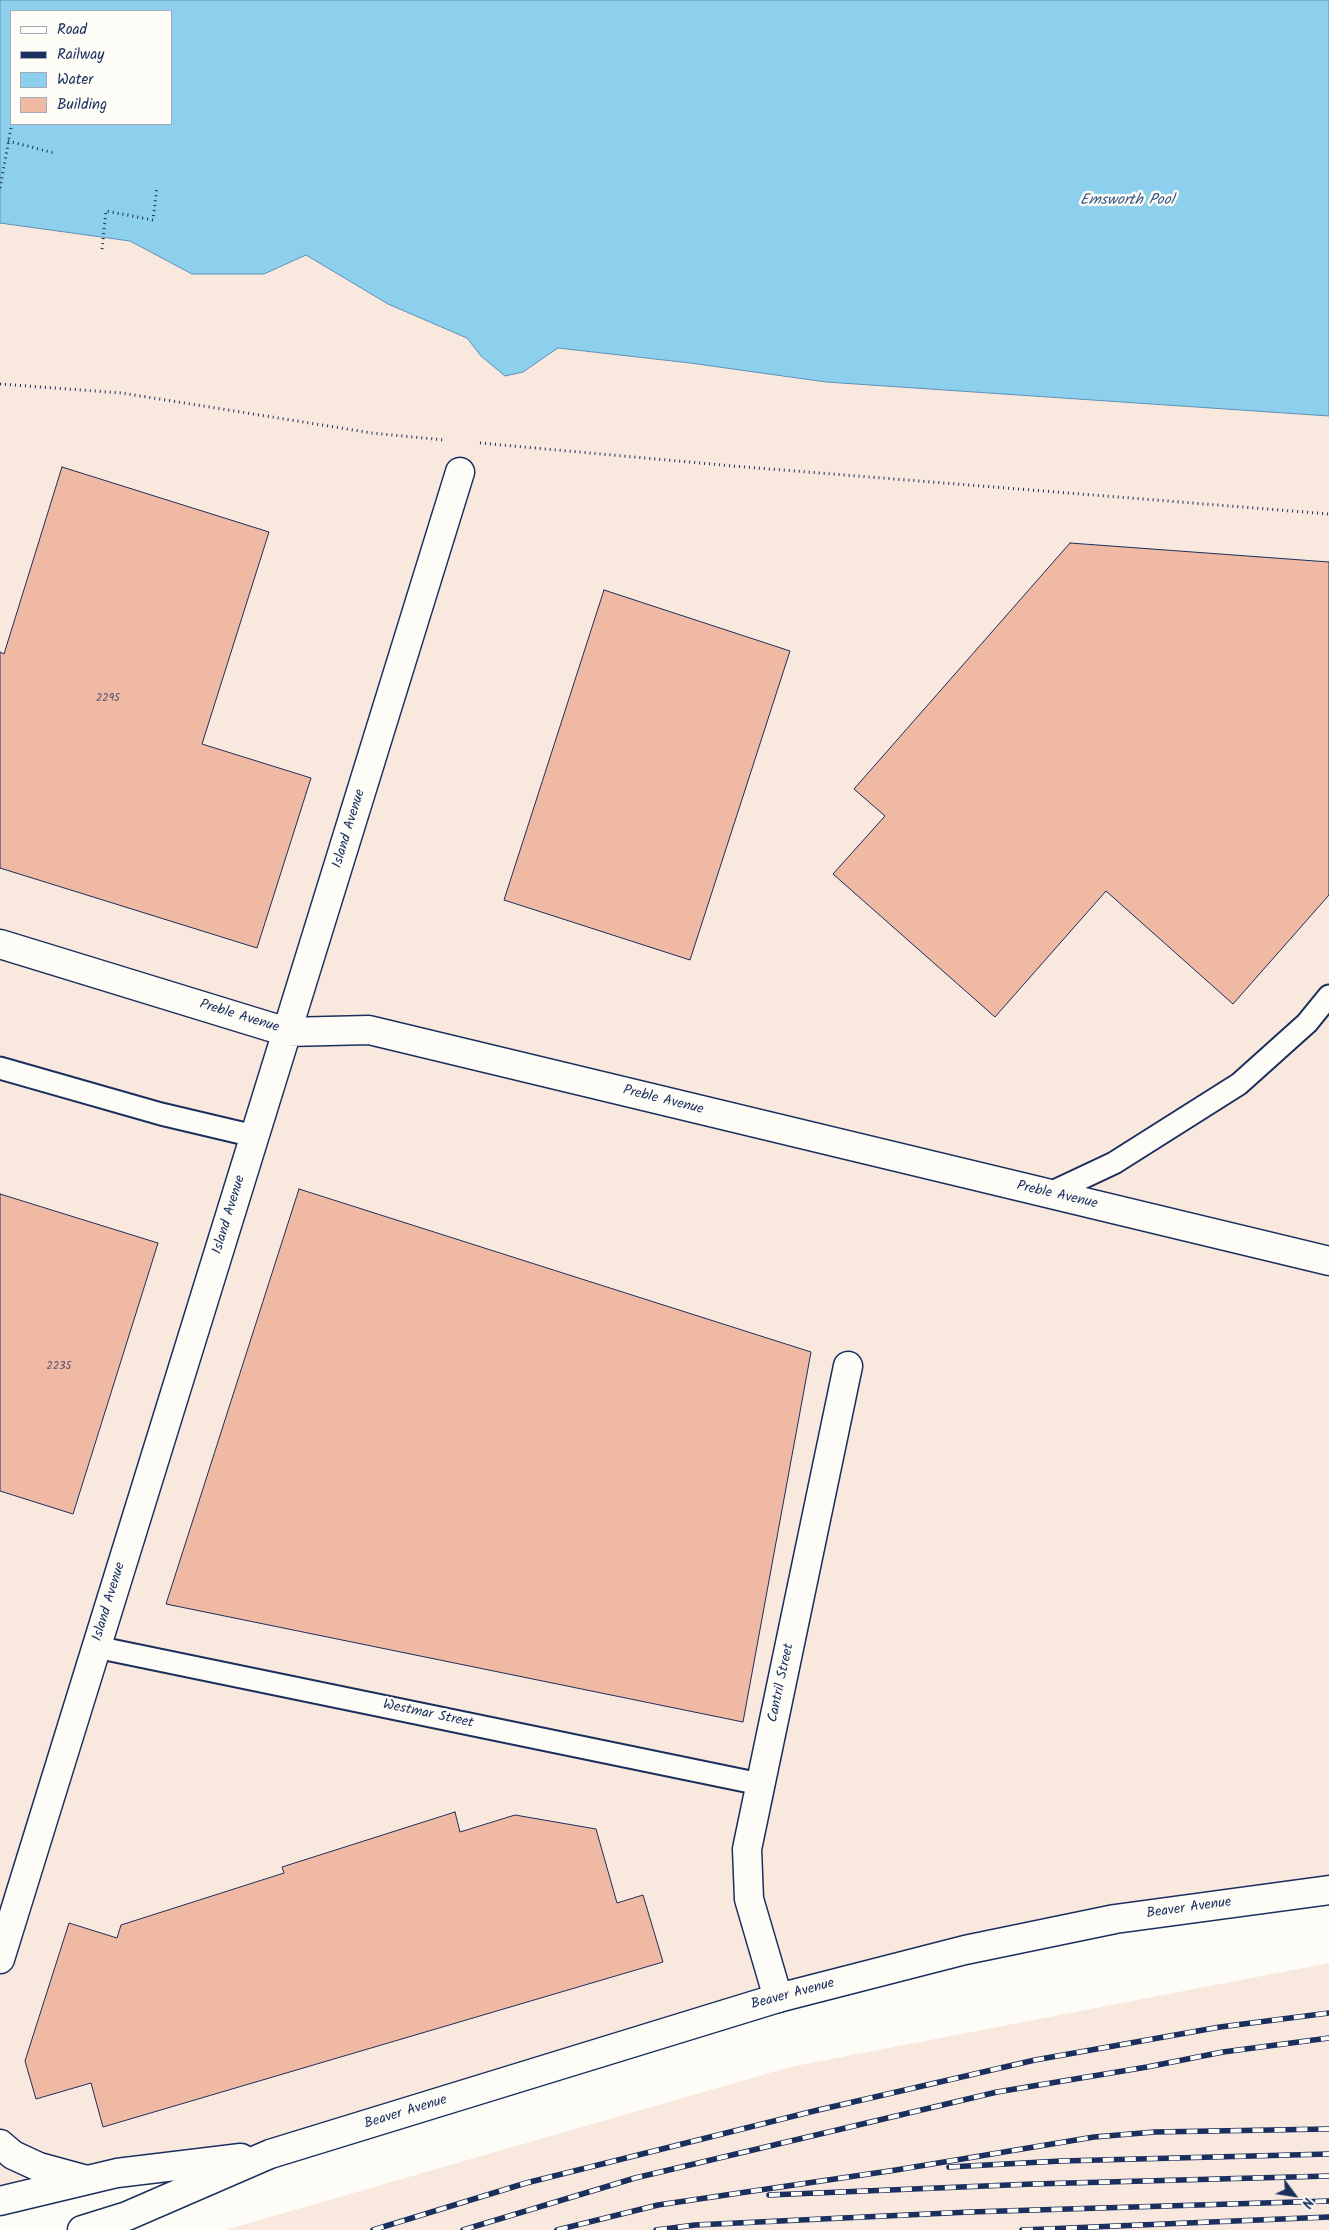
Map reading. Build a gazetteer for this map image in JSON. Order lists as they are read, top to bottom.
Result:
{
  "streets": {
    "street": [
      "Island Avenue",
      "Preble Avenue",
      "Cantril Street",
      "Beaver Avenue"
    ],
    "lane": ["Westmar Street"]
  },
  "crossings": [
    ["Island Avenue", "Preble Avenue"],
    ["Island Avenue", "Westmar Street"],
    ["Cantril Street", "Westmar Street"],
    ["Cantril Street", "Beaver Avenue"]
  ],
  "water": ["Emsworth Pool"],
  "house_numbers": ["2295", "2235"],
  "legend": [
    "Road",
    "Railway",
    "Water",
    "Building"
  ],
  "north": "bottom right"
}
